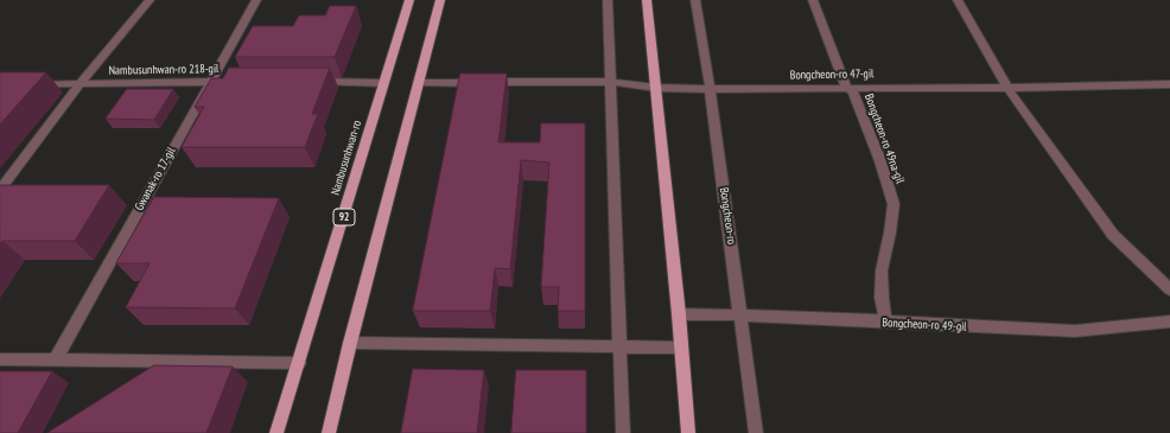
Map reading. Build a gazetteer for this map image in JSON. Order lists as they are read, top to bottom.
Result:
{
  "streets": {
    "main road": ["Nambusunhwan-ro", "92"],
    "street": [
      "Nambusunhwan-ro 218-gil",
      "Bongcheon-ro 47-gil",
      "Bongcheon-ro 49na-gil",
      "Gwanak-ro 17-gil",
      "Bongcheon-ro",
      "Bongcheon-ro 49-gil"
    ]
  },
  "crossings": [
    ["Nambusunhwan-ro 218-gil", "Gwanak-ro 17-gil"],
    ["Bongcheon-ro 47-gil", "Bongcheon-ro 49na-gil"],
    ["Bongcheon-ro 47-gil", "Bongcheon-ro"],
    ["Bongcheon-ro 49na-gil", "Bongcheon-ro 49-gil"],
    ["Bongcheon-ro", "Bongcheon-ro 49-gil"]
  ]
}
